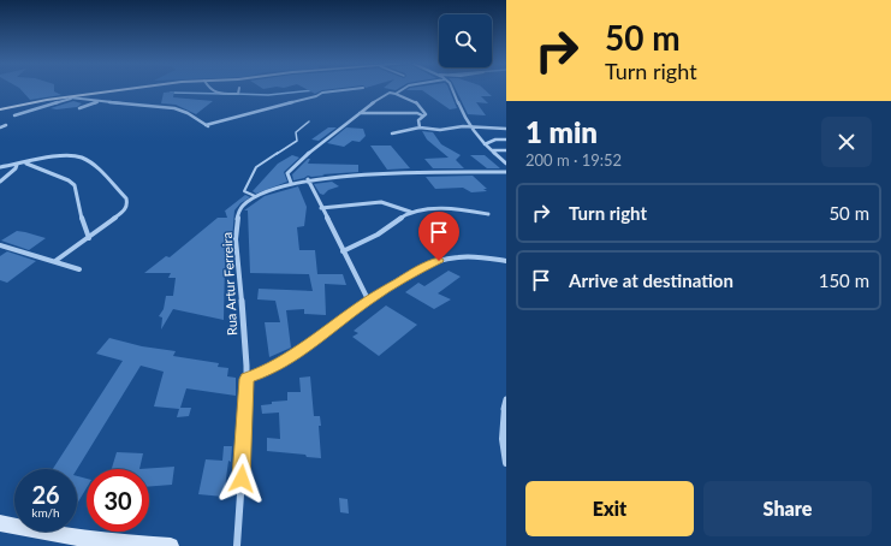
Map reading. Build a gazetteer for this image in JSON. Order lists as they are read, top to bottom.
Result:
{
  "streets": {
    "street": ["Rua Artur Ferreira"]
  },
  "page": {
    "turn": ["50 m", "Turn right"],
    "heading": ["1 min", "200 m · 19:52"],
    "list": [
      {
        "name": "Turn right",
        "value": "50 m"
      },
      {
        "name": "Arrive at destination",
        "value": "150 m"
      }
    ],
    "speed": "26 km/h",
    "limit": "30",
    "buttons": ["Exit", "Share"]
  }
}
